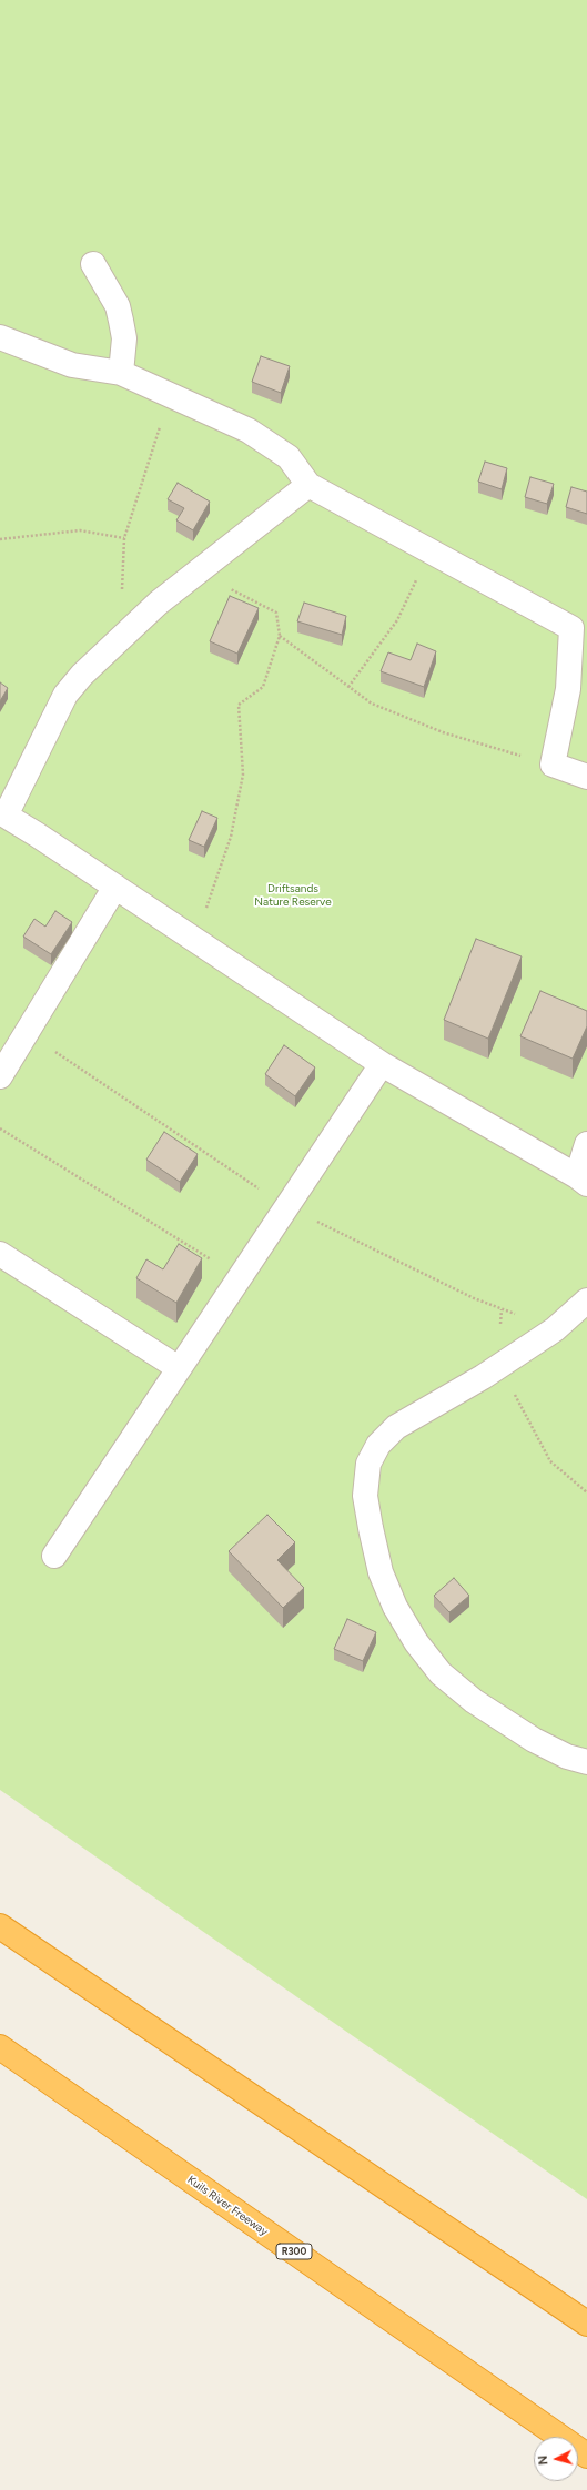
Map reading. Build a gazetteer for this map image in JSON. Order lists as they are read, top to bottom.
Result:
{
  "streets": {
    "highway": ["Kuils River Freeway", "R300"]
  },
  "parks": ["Driftsands Nature Reserve"],
  "north": "left"
}
